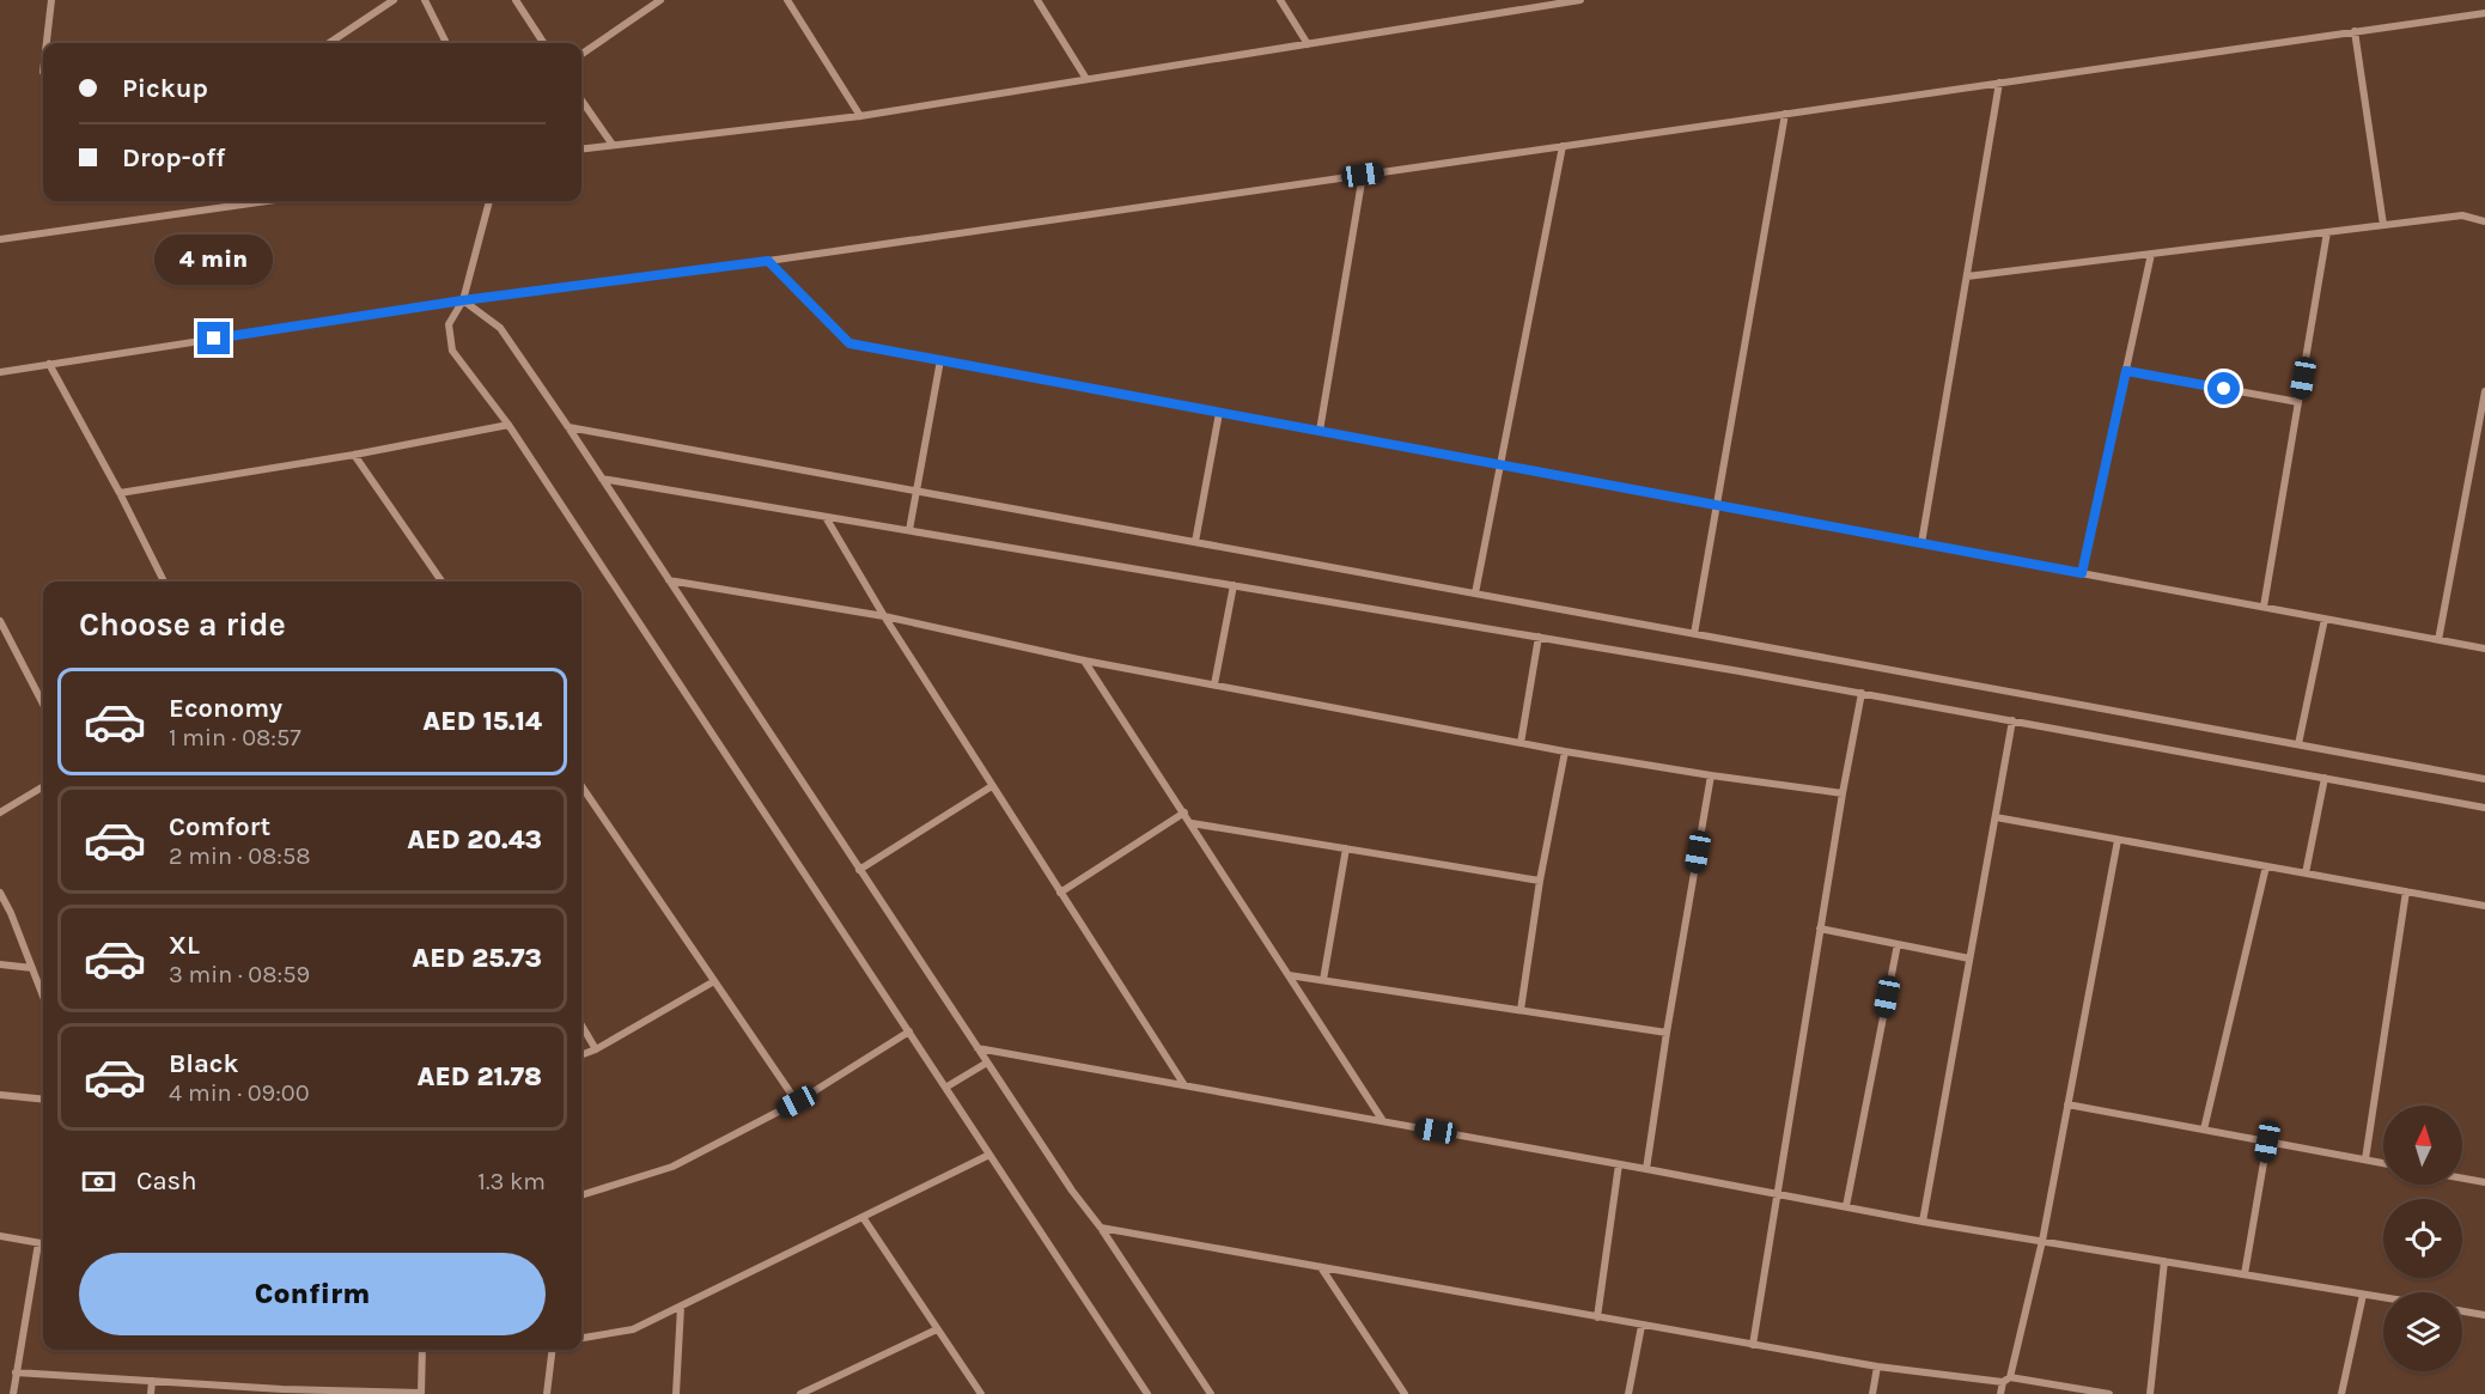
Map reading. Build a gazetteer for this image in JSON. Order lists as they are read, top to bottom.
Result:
{
  "north": "top",
  "page": {
    "banner": ["Pickup", "Drop-off"],
    "bubble": "4 min",
    "heading": "Choose a ride",
    "list": [
      {
        "name": "Economy",
        "note": "1 min · 08:57",
        "value": "AED 15.14"
      },
      {
        "name": "Comfort",
        "note": "2 min · 08:58",
        "value": "AED 20.43"
      },
      {
        "name": "XL",
        "note": "3 min · 08:59",
        "value": "AED 25.73"
      },
      {
        "name": "Black",
        "note": "4 min · 09:00",
        "value": "AED 21.78"
      }
    ],
    "pay": ["Cash", "1.3 km"],
    "buttons": "Confirm"
  }
}
